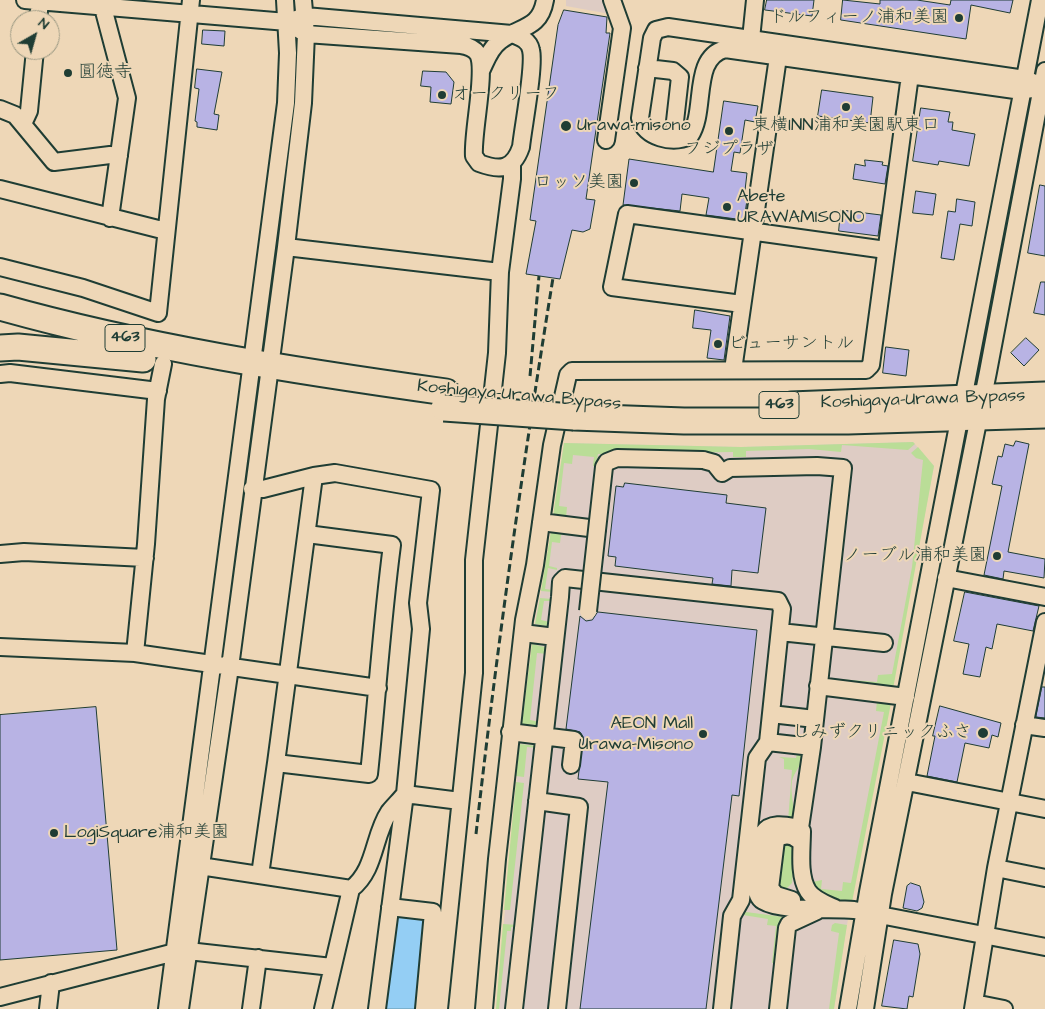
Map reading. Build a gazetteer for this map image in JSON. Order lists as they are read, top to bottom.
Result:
{
  "streets": {
    "highway": ["463", "Koshigaya-Urawa Bypass"]
  },
  "crossings": [
    ["463", "Koshigaya-Urawa Bypass"]
  ],
  "places": [
    "ドルフィーノ浦和美園",
    "圓徳寺",
    "オークリーフ",
    "東横INN浦和美園駅東口",
    "Urawa-misono",
    "フジプラザ",
    "ロッソ美園",
    "Abete URAWAMISONO",
    "ビューサントル",
    "ノーブル浦和美園",
    "しみずクリニックふさ",
    "AEON Mall Urawa-Misono",
    "LogiSquare浦和美園"
  ],
  "north": "top right"
}
